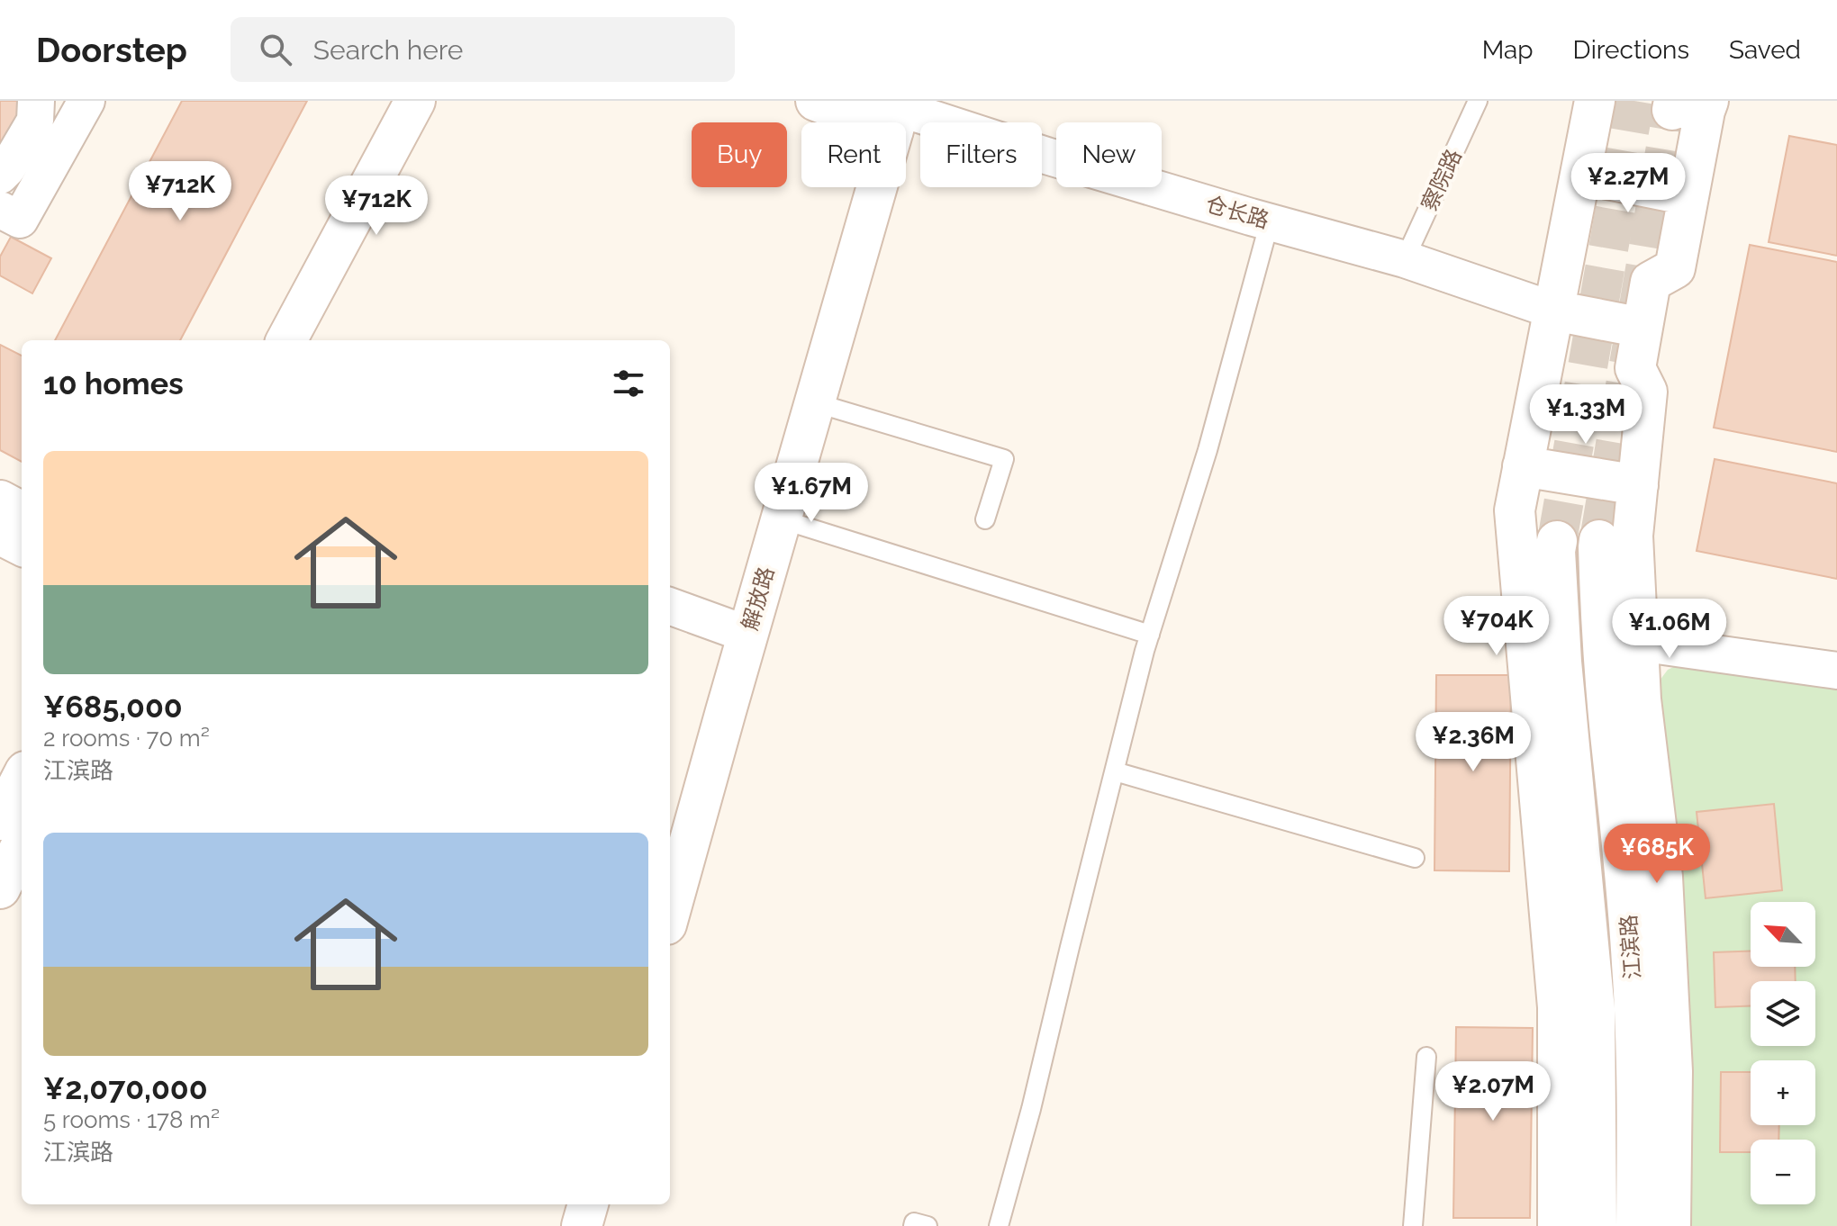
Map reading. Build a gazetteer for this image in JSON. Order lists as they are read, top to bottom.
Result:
{
  "streets": {
    "street": ["仓长路", "解放路", "江滨路"],
    "lane": ["察院路"]
  },
  "crossings": [
    ["察院路", "仓长路"],
    ["仓长路", "解放路"]
  ],
  "north": "top left",
  "page": {
    "header": "Doorstep",
    "search": "Search here",
    "nav": ["Map", "Directions", "Saved"],
    "chip": [
      "Buy",
      "Rent",
      "Filters",
      "New"
    ],
    "price": [
      "¥2.27M",
      "¥712K",
      "¥712K",
      "¥1.33M",
      "¥1.67M",
      "¥704K",
      "¥1.06M",
      "¥2.36M",
      "¥685K",
      "¥2.07M"
    ],
    "heading": "10 homes",
    "list": [
      {
        "name": "¥685,000",
        "note": "2 rooms · 70 m² · 江滨路"
      },
      {
        "name": "¥2,070,000",
        "note": "5 rooms · 178 m² · 江滨路"
      }
    ],
    "map_buttons": ["+", "−"]
  }
}
